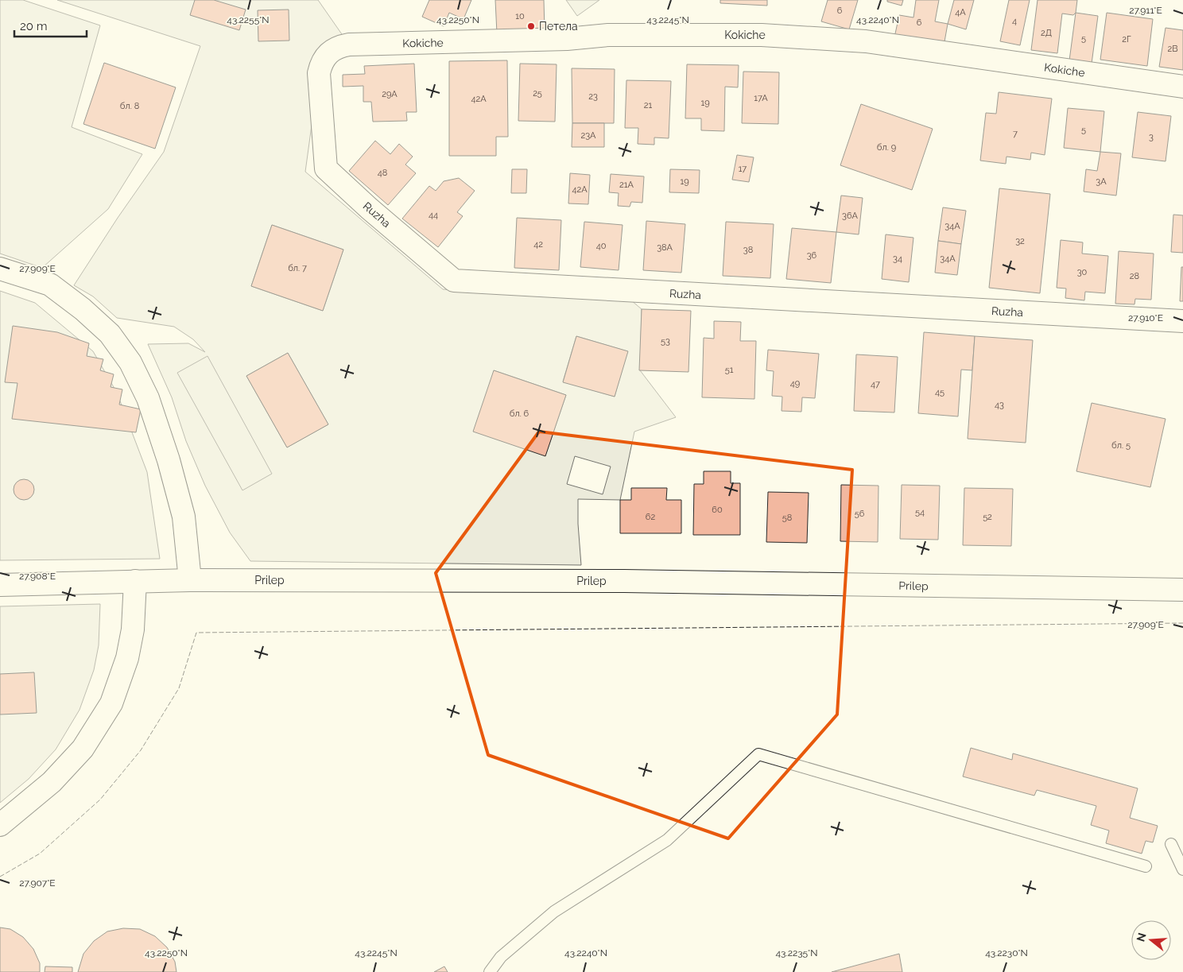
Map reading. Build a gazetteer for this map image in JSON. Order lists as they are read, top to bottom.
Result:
{
  "streets": {
    "street": ["Kokiche", "Ruzha", "Prilep"]
  },
  "crossings": [
    ["Kokiche", "Ruzha"]
  ],
  "places": ["Петела"],
  "house_numbers": [
    "6",
    "4А",
    "10",
    "4",
    "6",
    "2Д",
    "5",
    "2Г",
    "2В",
    "25",
    "29А",
    "23",
    "17А",
    "42А",
    "19",
    "21",
    "бл. 8",
    "5",
    "7",
    "23А",
    "3",
    "бл. 9",
    "17",
    "48",
    "19",
    "3А",
    "21А",
    "42А",
    "44",
    "36А",
    "34A",
    "32",
    "42",
    "40",
    "38А",
    "38",
    "36",
    "34",
    "34A",
    "бл. 7",
    "30",
    "28",
    "53",
    "51",
    "49",
    "47",
    "45",
    "43",
    "бл. 6",
    "бл. 5",
    "60",
    "54",
    "56",
    "62",
    "52",
    "58"
  ],
  "scale_bar": "20 m",
  "north": "left",
  "coordinates": [
    "27.911°E",
    "43.2255°N",
    "43.2250°N",
    "43.2245°N",
    "43.2240°N",
    "27.909°E",
    "27.910°E",
    "27.908°E",
    "27.907°E",
    "43.2235°N",
    "43.2230°N"
  ]
}
